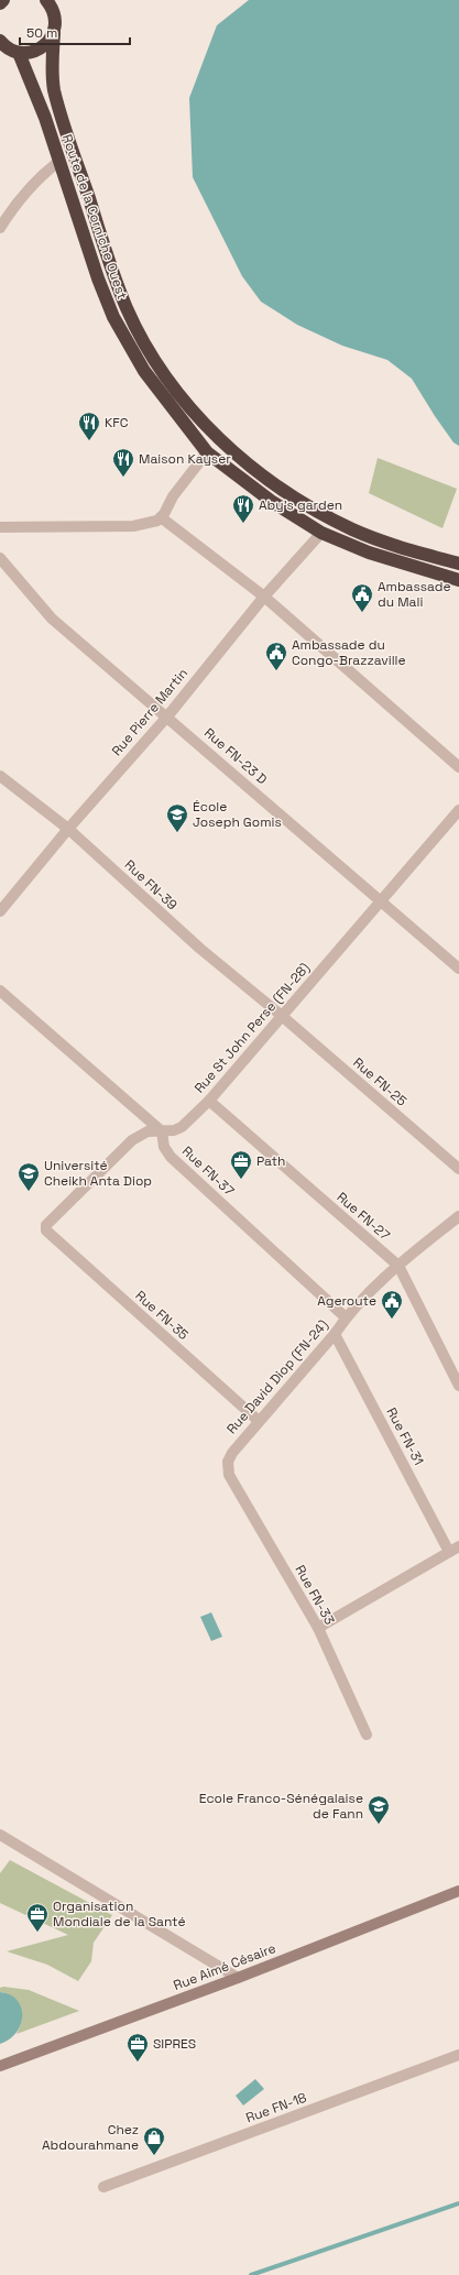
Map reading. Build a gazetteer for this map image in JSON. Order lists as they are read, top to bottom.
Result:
{
  "streets": {
    "highway": ["Route de la Corniche Ouest"],
    "street": [
      "Rue Pierre Martin",
      "Rue FN-23 D",
      "Rue FN-39",
      "Rue St John Perse (FN-28)",
      "Rue FN-25",
      "Rue FN-37",
      "Rue FN-27",
      "Rue FN-35",
      "Rue David Diop (FN-24)",
      "Rue FN-31",
      "Rue FN-33",
      "Rue Aimé Césaire",
      "Rue FN-18"
    ]
  },
  "crossings": [
    ["Route de la Corniche Ouest", "Rue Pierre Martin"],
    ["Rue Pierre Martin", "Rue FN-23 D"],
    ["Rue Pierre Martin", "Rue FN-39"],
    ["Rue FN-23 D", "Rue St John Perse (FN-28)"],
    ["Rue FN-39", "Rue St John Perse (FN-28)"],
    ["Rue FN-39", "Rue FN-25"],
    ["Rue St John Perse (FN-28)", "Rue FN-25"],
    ["Rue St John Perse (FN-28)", "Rue FN-37"],
    ["Rue St John Perse (FN-28)", "Rue FN-27"],
    ["Rue St John Perse (FN-28)", "Rue FN-35"],
    ["Rue FN-37", "Rue David Diop (FN-24)"],
    ["Rue FN-27", "Rue David Diop (FN-24)"],
    ["Rue FN-35", "Rue David Diop (FN-24)"],
    ["Rue David Diop (FN-24)", "Rue FN-31"],
    ["Rue David Diop (FN-24)", "Rue FN-33"]
  ],
  "places": {
    "restaurant": ["KFC", "Maison Kayser", "Aby's garden"],
    "public building": ["Ambassade du Mali", "Ambassade du Congo-Brazzaville", "Ageroute"],
    "school or university": ["École Joseph Gomis", "Université Cheikh Anta Diop", "Ecole Franco-Sénégalaise de Fann"],
    "office": ["Path", "Organisation Mondiale de la Santé", "SIPRES"],
    "shop": ["Chez Abdourahmane"]
  },
  "scale_bar": "50 m"
}
